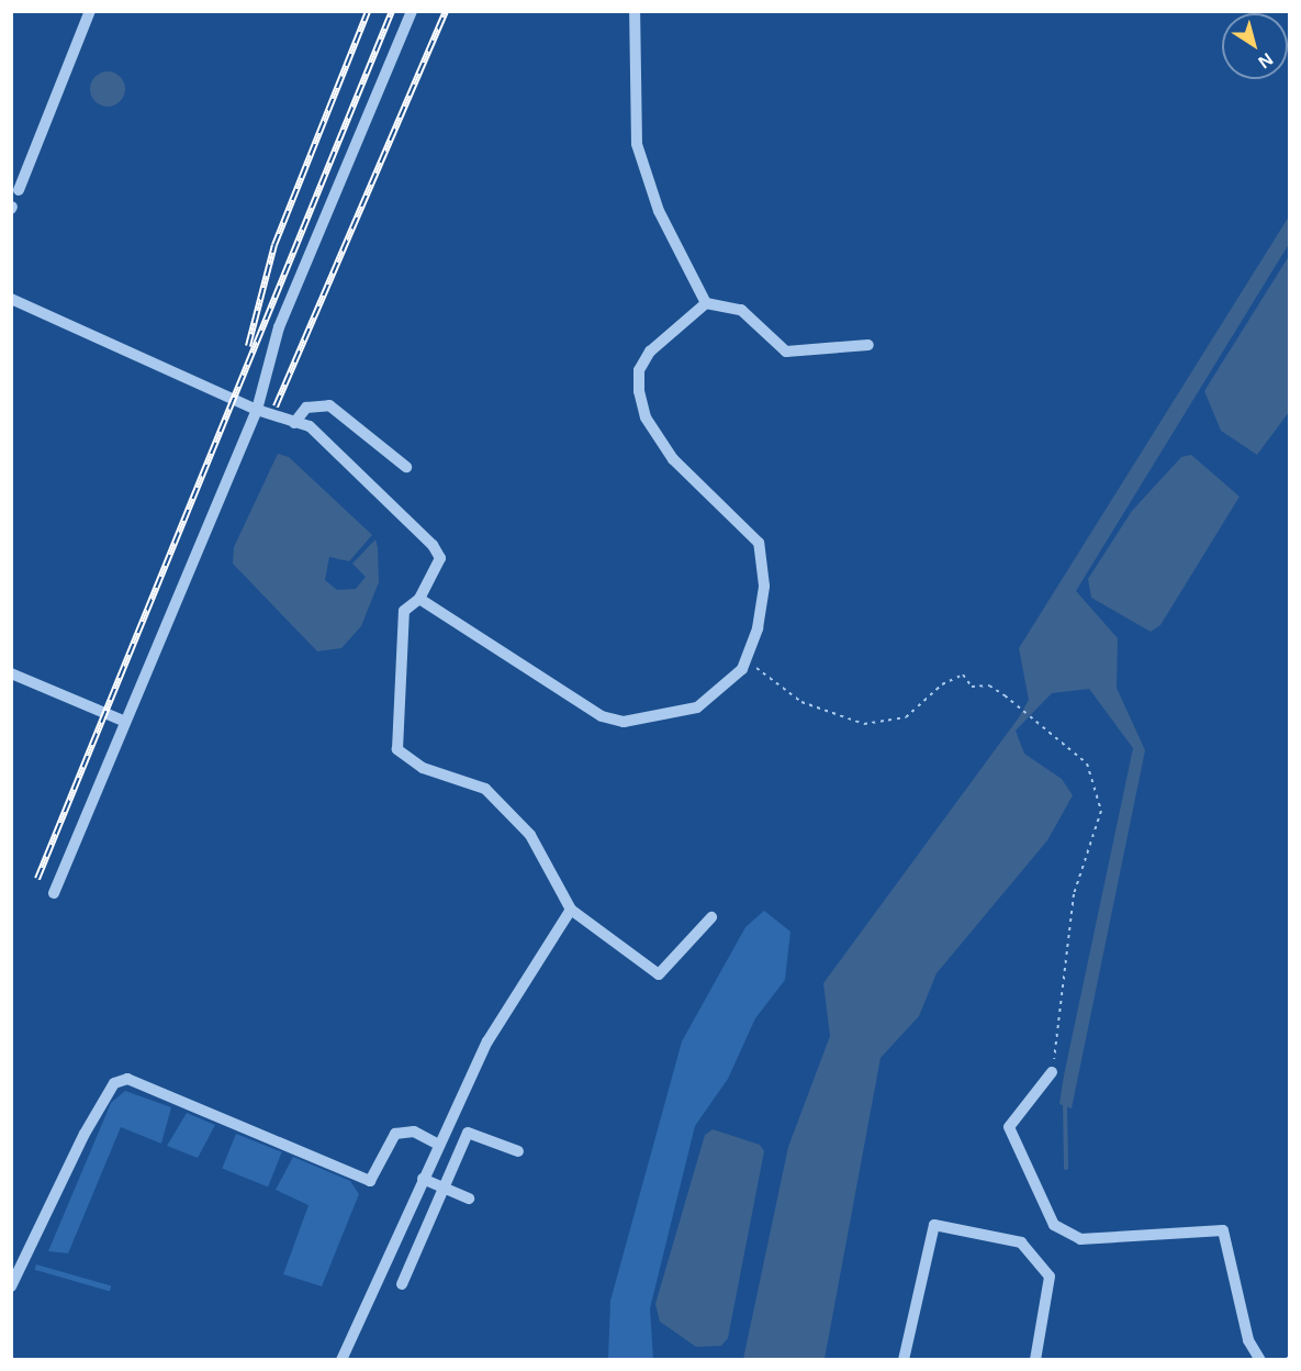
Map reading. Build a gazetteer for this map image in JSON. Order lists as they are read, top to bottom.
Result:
{
  "north": "bottom right"
}
